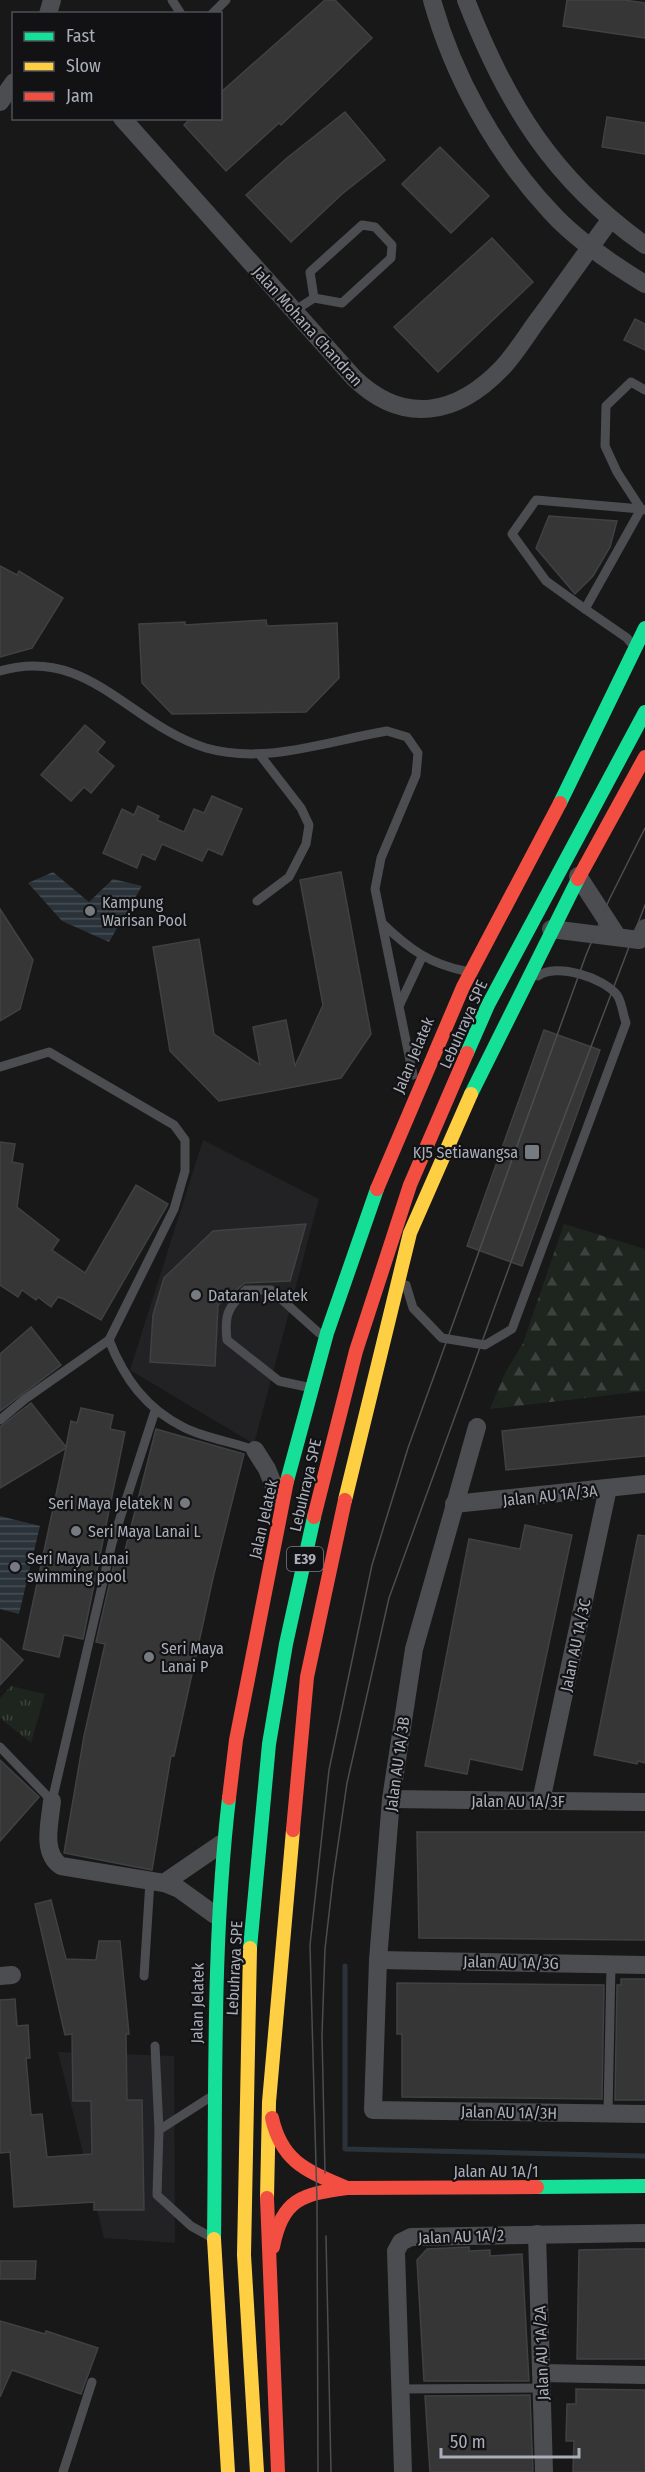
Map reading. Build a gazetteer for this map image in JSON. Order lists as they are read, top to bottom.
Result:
{
  "streets": {
    "main road": [
      "Lebuhraya SPE",
      "Jalan Jelatek",
      "E39",
      "Jalan AU 1A/1"
    ],
    "street": [
      "Jalan Mohana Chandran",
      "Jalan AU 1A/3A",
      "Jalan AU 1A/3C",
      "Jalan AU 1A/3B",
      "Jalan AU 1A/3F",
      "Jalan AU 1A/3G",
      "Jalan AU 1A/3H",
      "Jalan AU 1A/2",
      "Jalan AU 1A/2A"
    ]
  },
  "crossings": [
    ["Jalan AU 1A/3A", "Jalan AU 1A/3C"],
    ["Jalan AU 1A/3A", "Jalan AU 1A/3B"],
    ["Jalan AU 1A/3C", "Jalan AU 1A/3F"],
    ["Jalan AU 1A/3B", "Jalan AU 1A/3F"],
    ["Jalan AU 1A/3B", "Jalan AU 1A/3G"],
    ["Jalan AU 1A/3B", "Jalan AU 1A/3H"],
    ["Jalan AU 1A/2", "Jalan AU 1A/2A"]
  ],
  "places": {
    "other": [
      "Kampung Warisan Pool",
      "Dataran Jelatek",
      "Seri Maya Jelatek N",
      "Seri Maya Lanai L",
      "Seri Maya Lanai swimming pool",
      "Seri Maya Lanai P"
    ],
    "transit": ["KJ5 Setiawangsa"]
  },
  "legend": ["Fast", "Slow", "Jam"],
  "scale_bar": "50 m"
}
